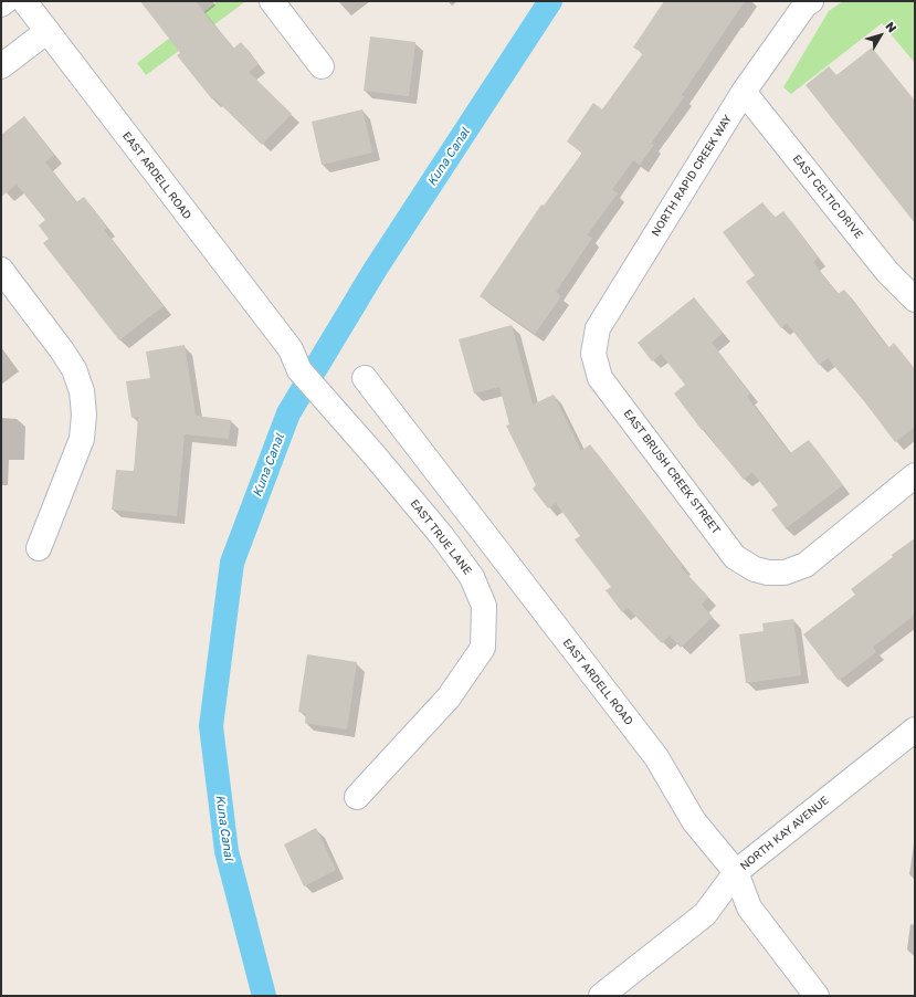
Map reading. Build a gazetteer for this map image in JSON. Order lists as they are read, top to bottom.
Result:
{
  "streets": {
    "street": [
      "EAST ARDELL ROAD",
      "NORTH RAPID CREEK WAY",
      "EAST CELTIC DRIVE",
      "EAST BRUSH CREEK STREET",
      "EAST TRUE LANE",
      "NORTH KAY AVENUE"
    ]
  },
  "crossings": [
    ["EAST ARDELL ROAD", "EAST TRUE LANE"],
    ["EAST ARDELL ROAD", "NORTH KAY AVENUE"],
    ["NORTH RAPID CREEK WAY", "EAST CELTIC DRIVE"],
    ["NORTH RAPID CREEK WAY", "EAST BRUSH CREEK STREET"]
  ],
  "water": ["Kuna Canal"],
  "north": "top right"
}
